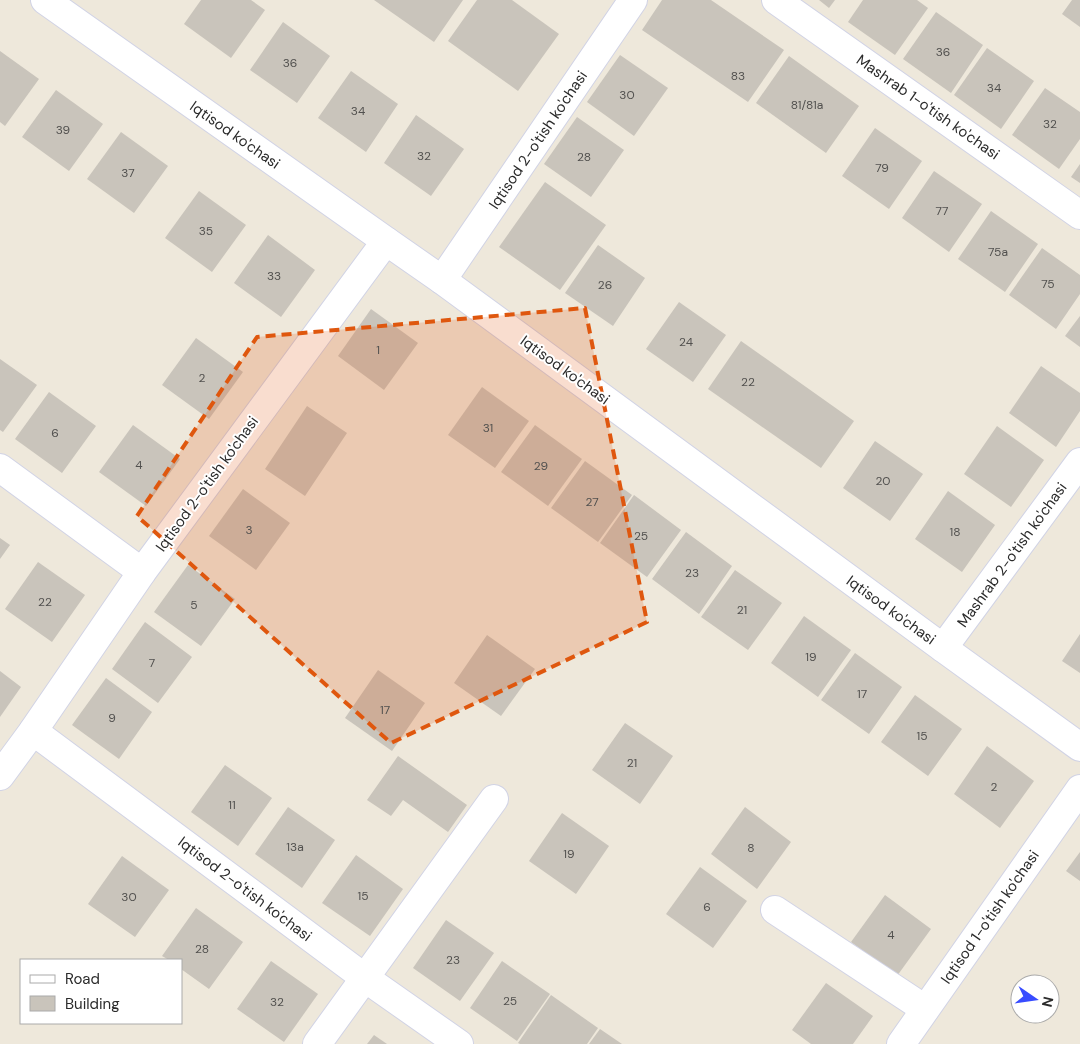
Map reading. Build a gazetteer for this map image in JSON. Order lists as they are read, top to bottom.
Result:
{
  "streets": {
    "street": [
      "Mashrab 1-o'tish ko'chasi",
      "Iqtisod ko'chasi",
      "Iqtisod 2-o'tish ko'chasi",
      "Mashrab 2-o'tish ko'chasi",
      "Iqtisod 1-o'tish ko'chasi"
    ]
  },
  "crossings": [
    ["Iqtisod ko'chasi", "Iqtisod 2-o'tish ko'chasi"],
    ["Iqtisod ko'chasi", "Mashrab 2-o'tish ko'chasi"]
  ],
  "house_numbers": [
    "36",
    "36",
    "83",
    "34",
    "30",
    "81/81a",
    "34",
    "32",
    "39",
    "32",
    "28",
    "79",
    "37",
    "77",
    "35",
    "75a",
    "33",
    "75",
    "26",
    "24",
    "1",
    "2",
    "22",
    "31",
    "6",
    "4",
    "29",
    "20",
    "27",
    "3",
    "18",
    "25",
    "23",
    "22",
    "5",
    "21",
    "19",
    "7",
    "17",
    "17",
    "9",
    "15",
    "21",
    "2",
    "11",
    "13a",
    "8",
    "19",
    "15",
    "30",
    "6",
    "4",
    "28",
    "23",
    "25",
    "32"
  ],
  "legend": ["Road", "Building"],
  "north": "right"
}
